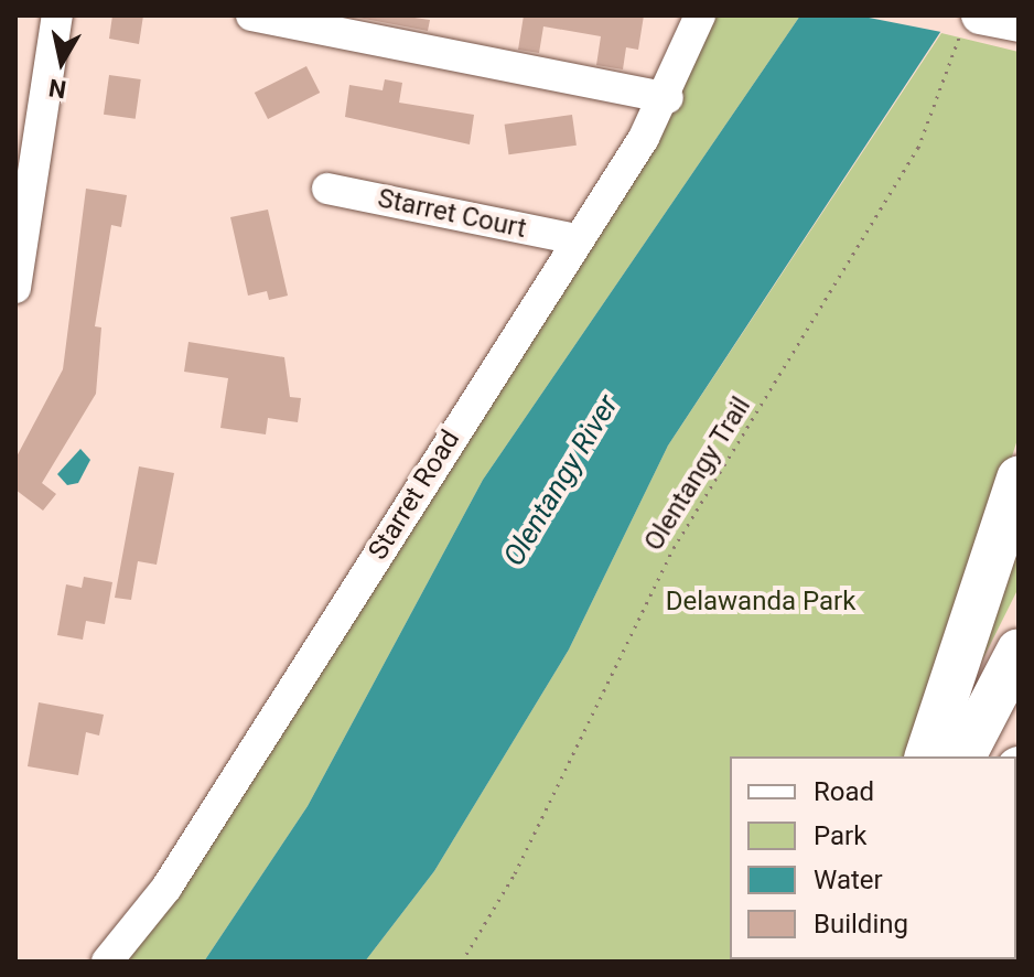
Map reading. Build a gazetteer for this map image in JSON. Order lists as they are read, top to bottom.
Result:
{
  "streets": {
    "street": ["Starret Court", "Starret Road"],
    "path": ["Olentangy Trail"]
  },
  "crossings": [
    ["Starret Court", "Starret Road"]
  ],
  "water": ["Olentangy River"],
  "parks": ["Delawanda Park"],
  "legend": [
    "Road",
    "Park",
    "Water",
    "Building"
  ],
  "north": "bottom"
}
